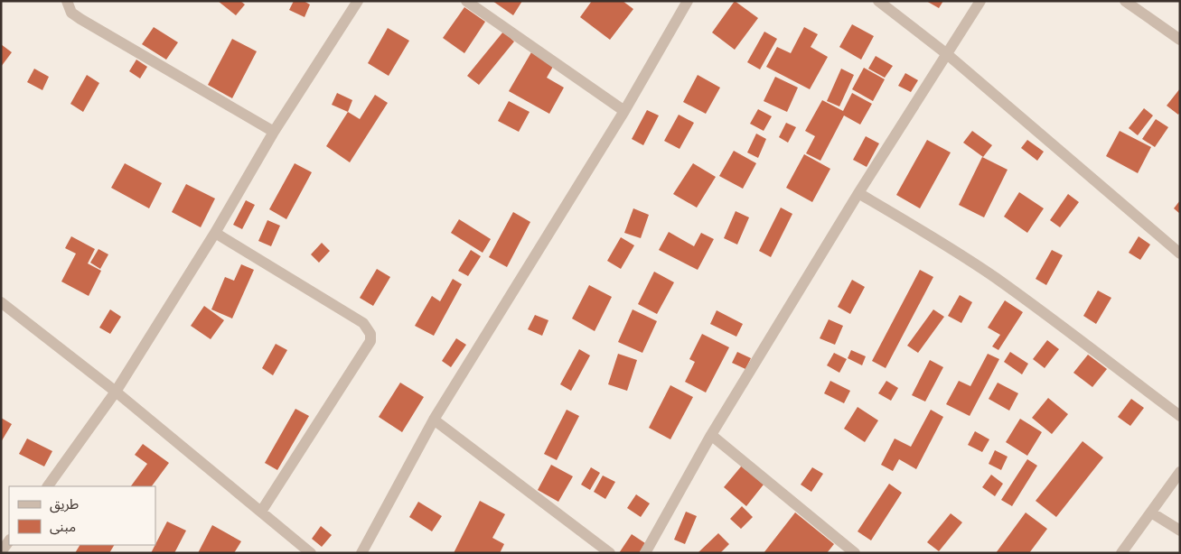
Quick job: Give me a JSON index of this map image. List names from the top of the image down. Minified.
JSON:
{"legend":["طريق","مبنى"]}
